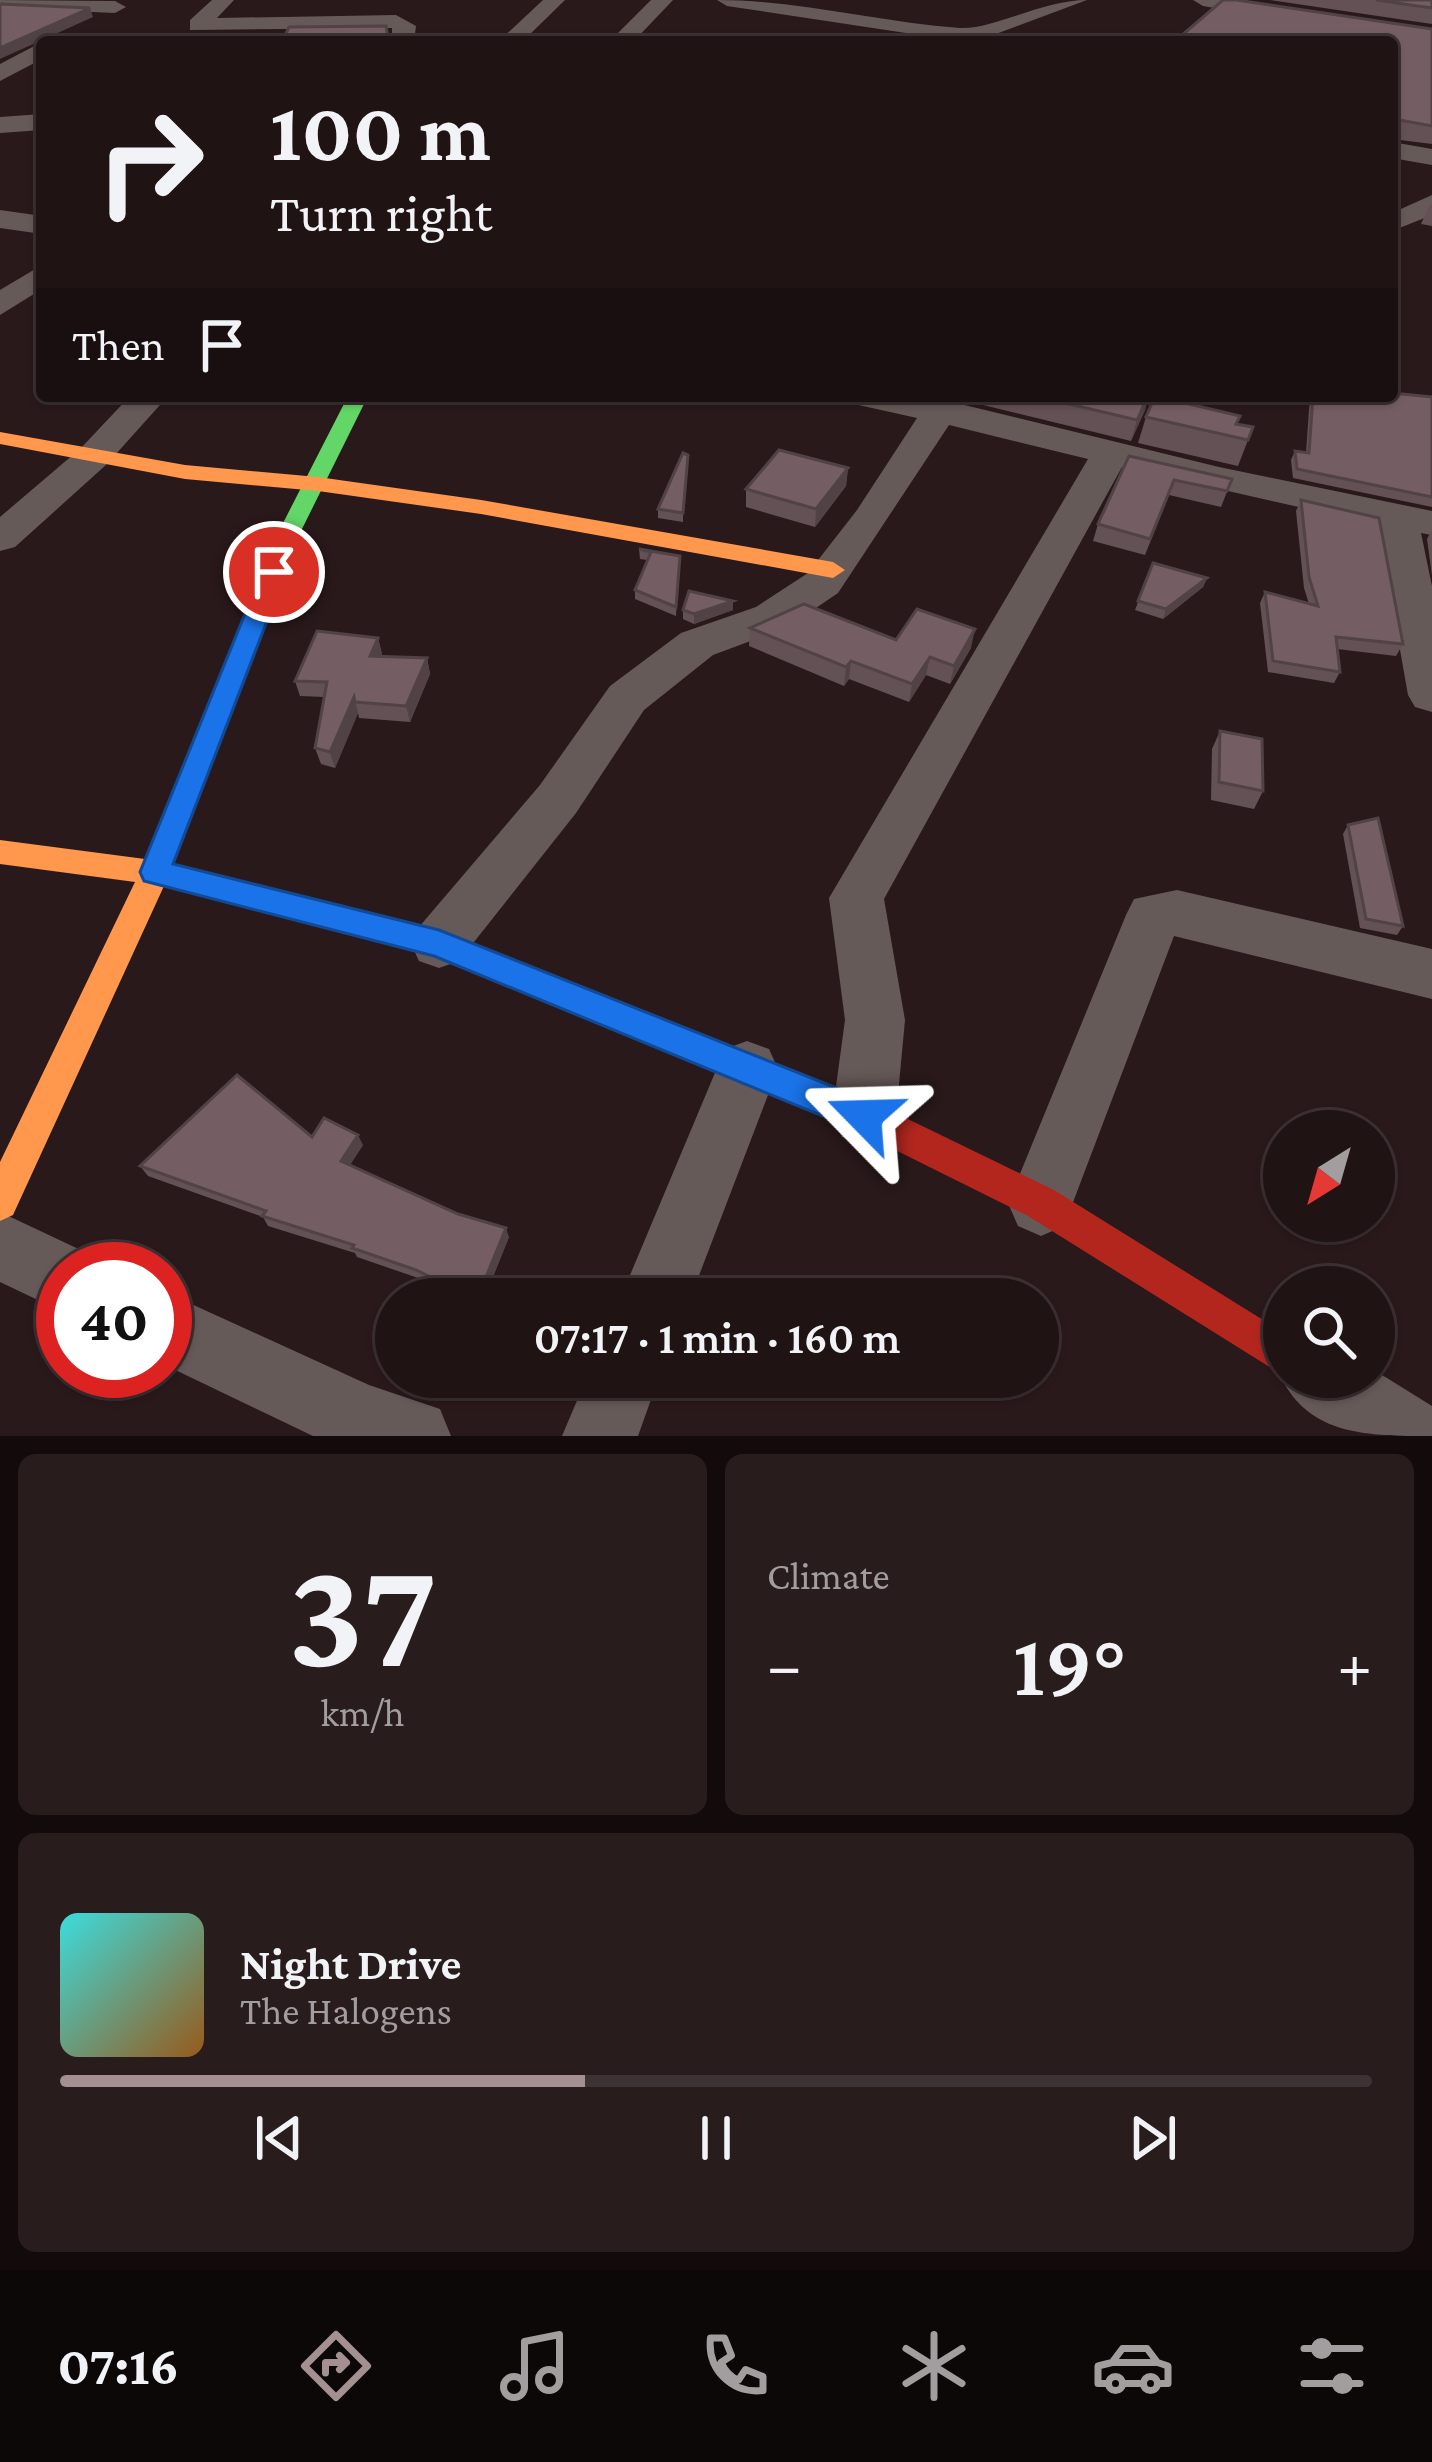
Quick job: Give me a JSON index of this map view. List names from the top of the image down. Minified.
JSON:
{"north":"bottom left","page":{"turn":["100 m","Turn right"],"then":"Then","limit":"40","trip":"07:17 · 1 min · 160 m","tile":[["37","km/h"],"Climate"],"heat":["−","19°","+"],"song":["Night Drive","The Halogens"],"tabs":"07:16"}}
